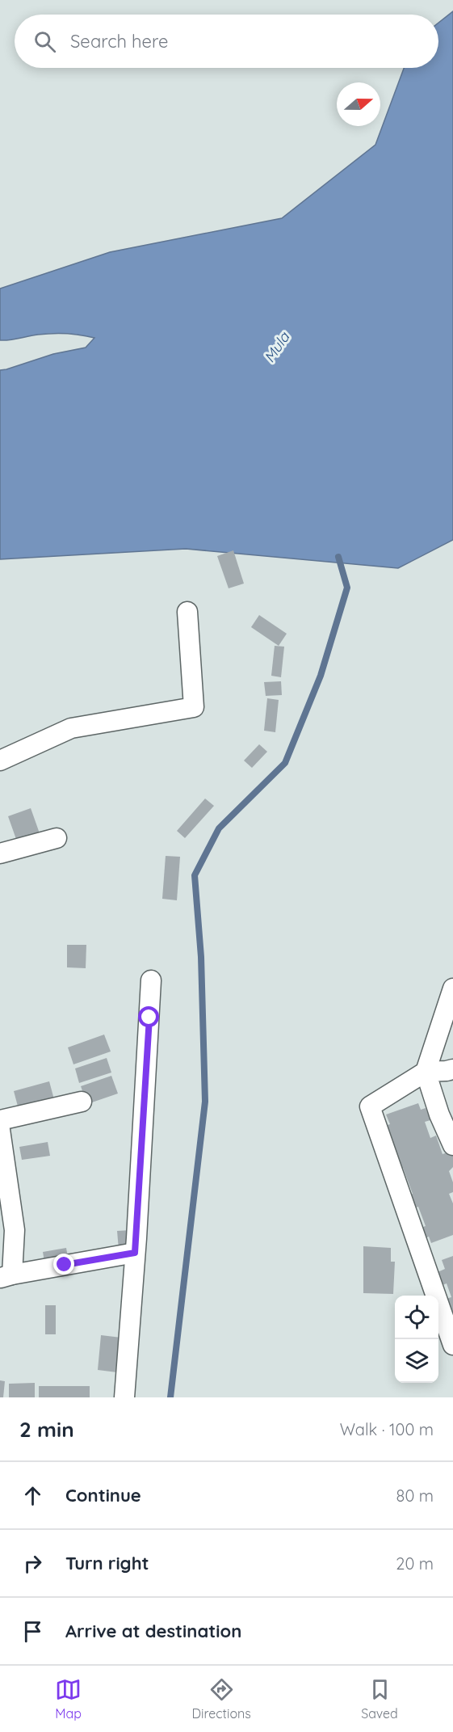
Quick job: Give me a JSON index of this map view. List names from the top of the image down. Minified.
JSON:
{"water":["Mula"],"north":"right","page":{"search":"Search here","heading":["2 min","Walk · 100 m"],"list":[["Continue","80 m"],["Turn right","20 m"],"Arrive at destination"],"nav":["Map","Directions","Saved"]}}
